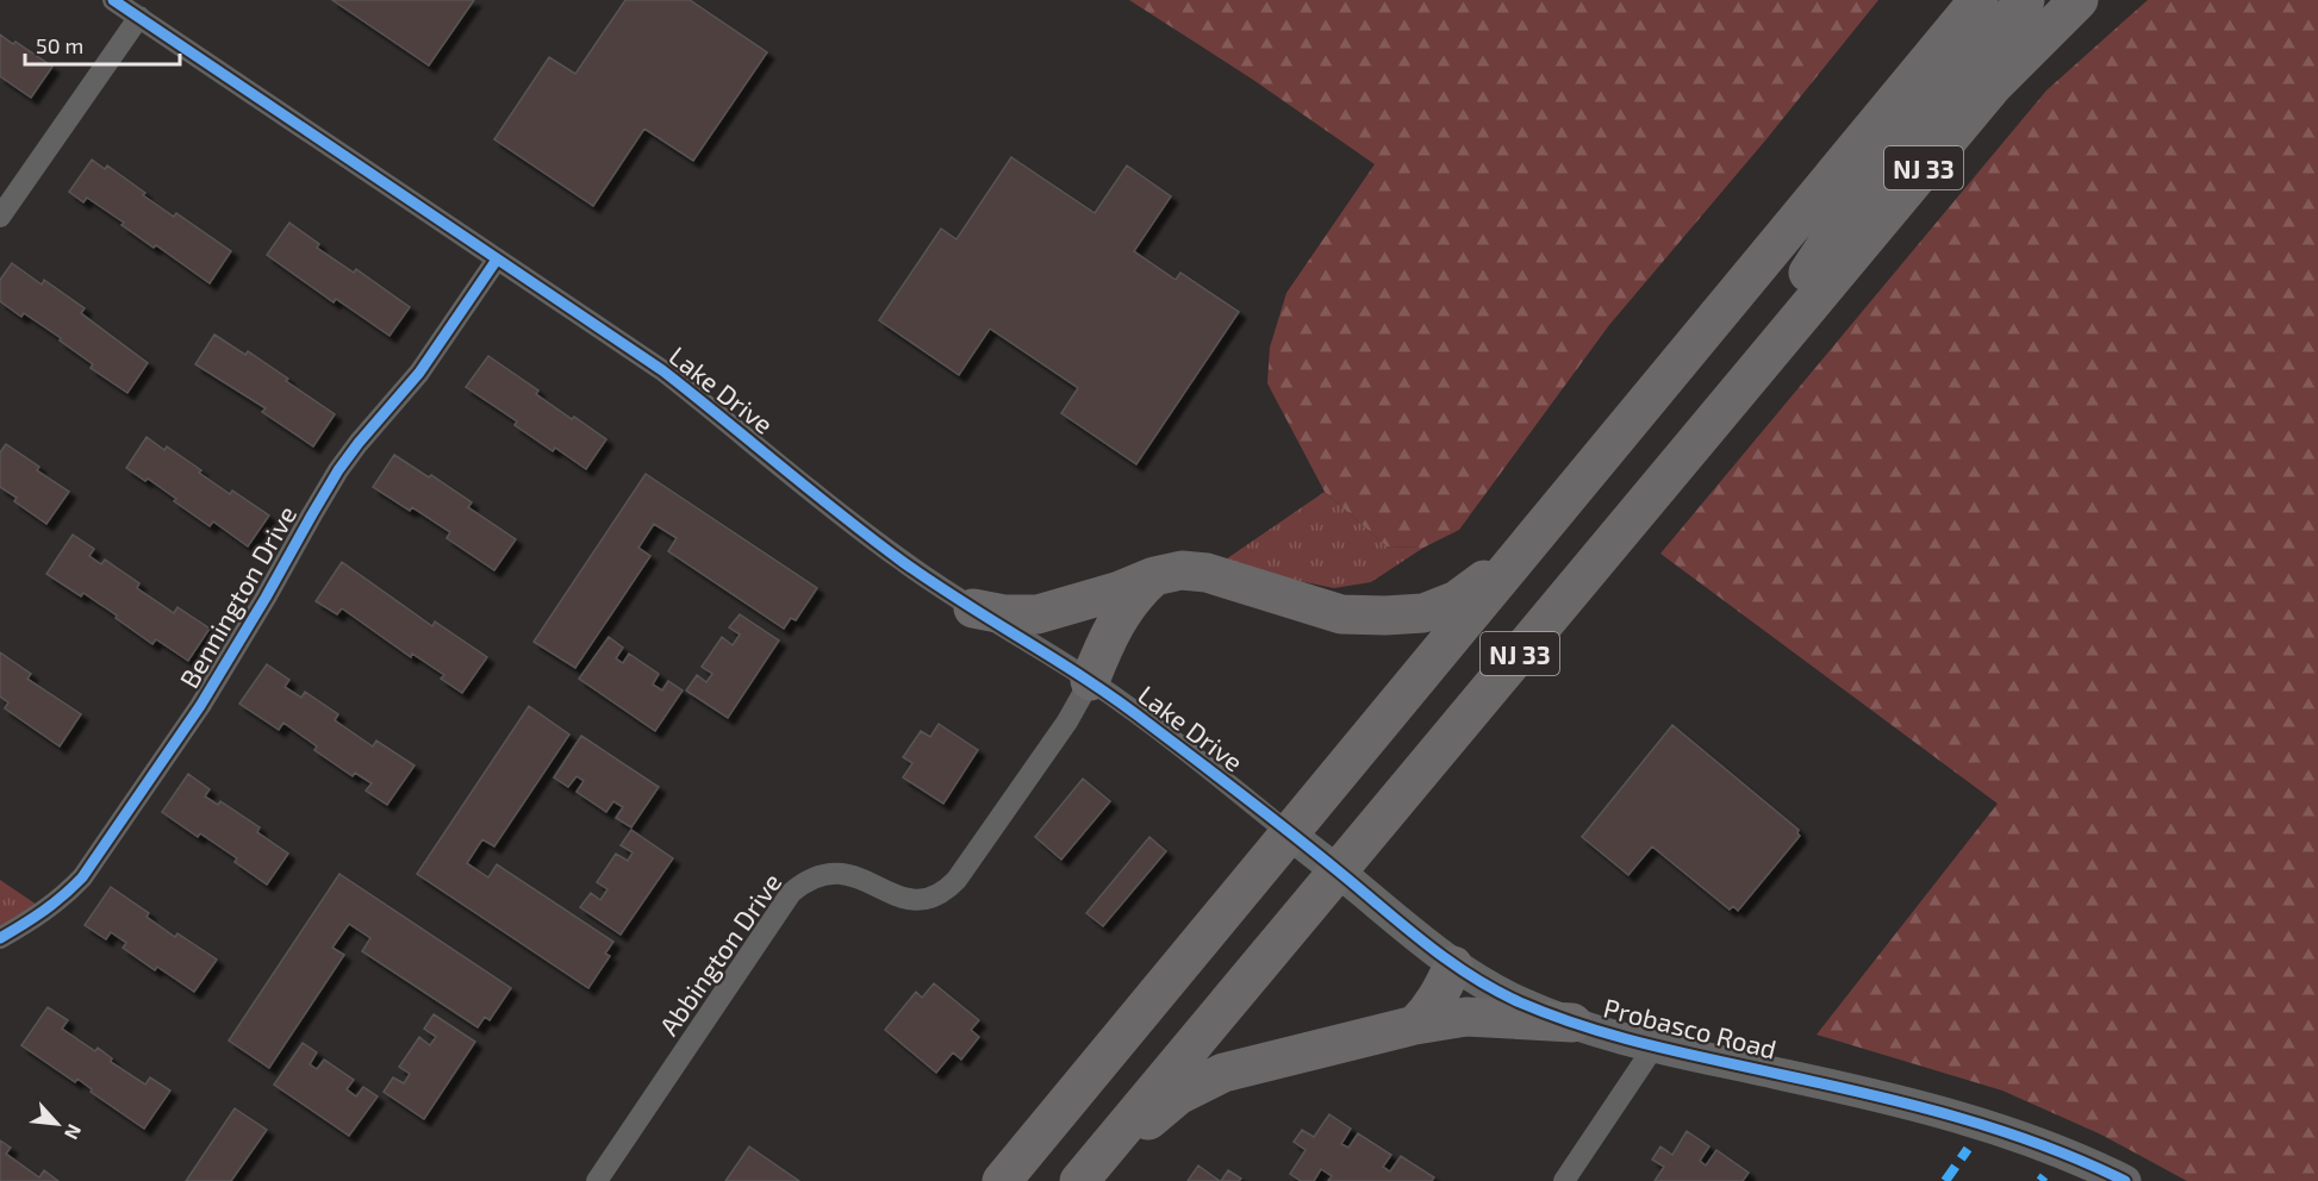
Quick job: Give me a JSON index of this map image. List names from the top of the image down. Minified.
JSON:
{"streets":{"highway":["NJ 33"],"street":["Lake Drive","Bennington Drive","Abbington Drive","Probasco Road"]},"crossings":[["NJ 33","Lake Drive"],["NJ 33","Probasco Road"],["Lake Drive","Bennington Drive"],["Lake Drive","Abbington Drive"],["Lake Drive","Probasco Road"]],"scale_bar":"50 m","north":"bottom right"}
